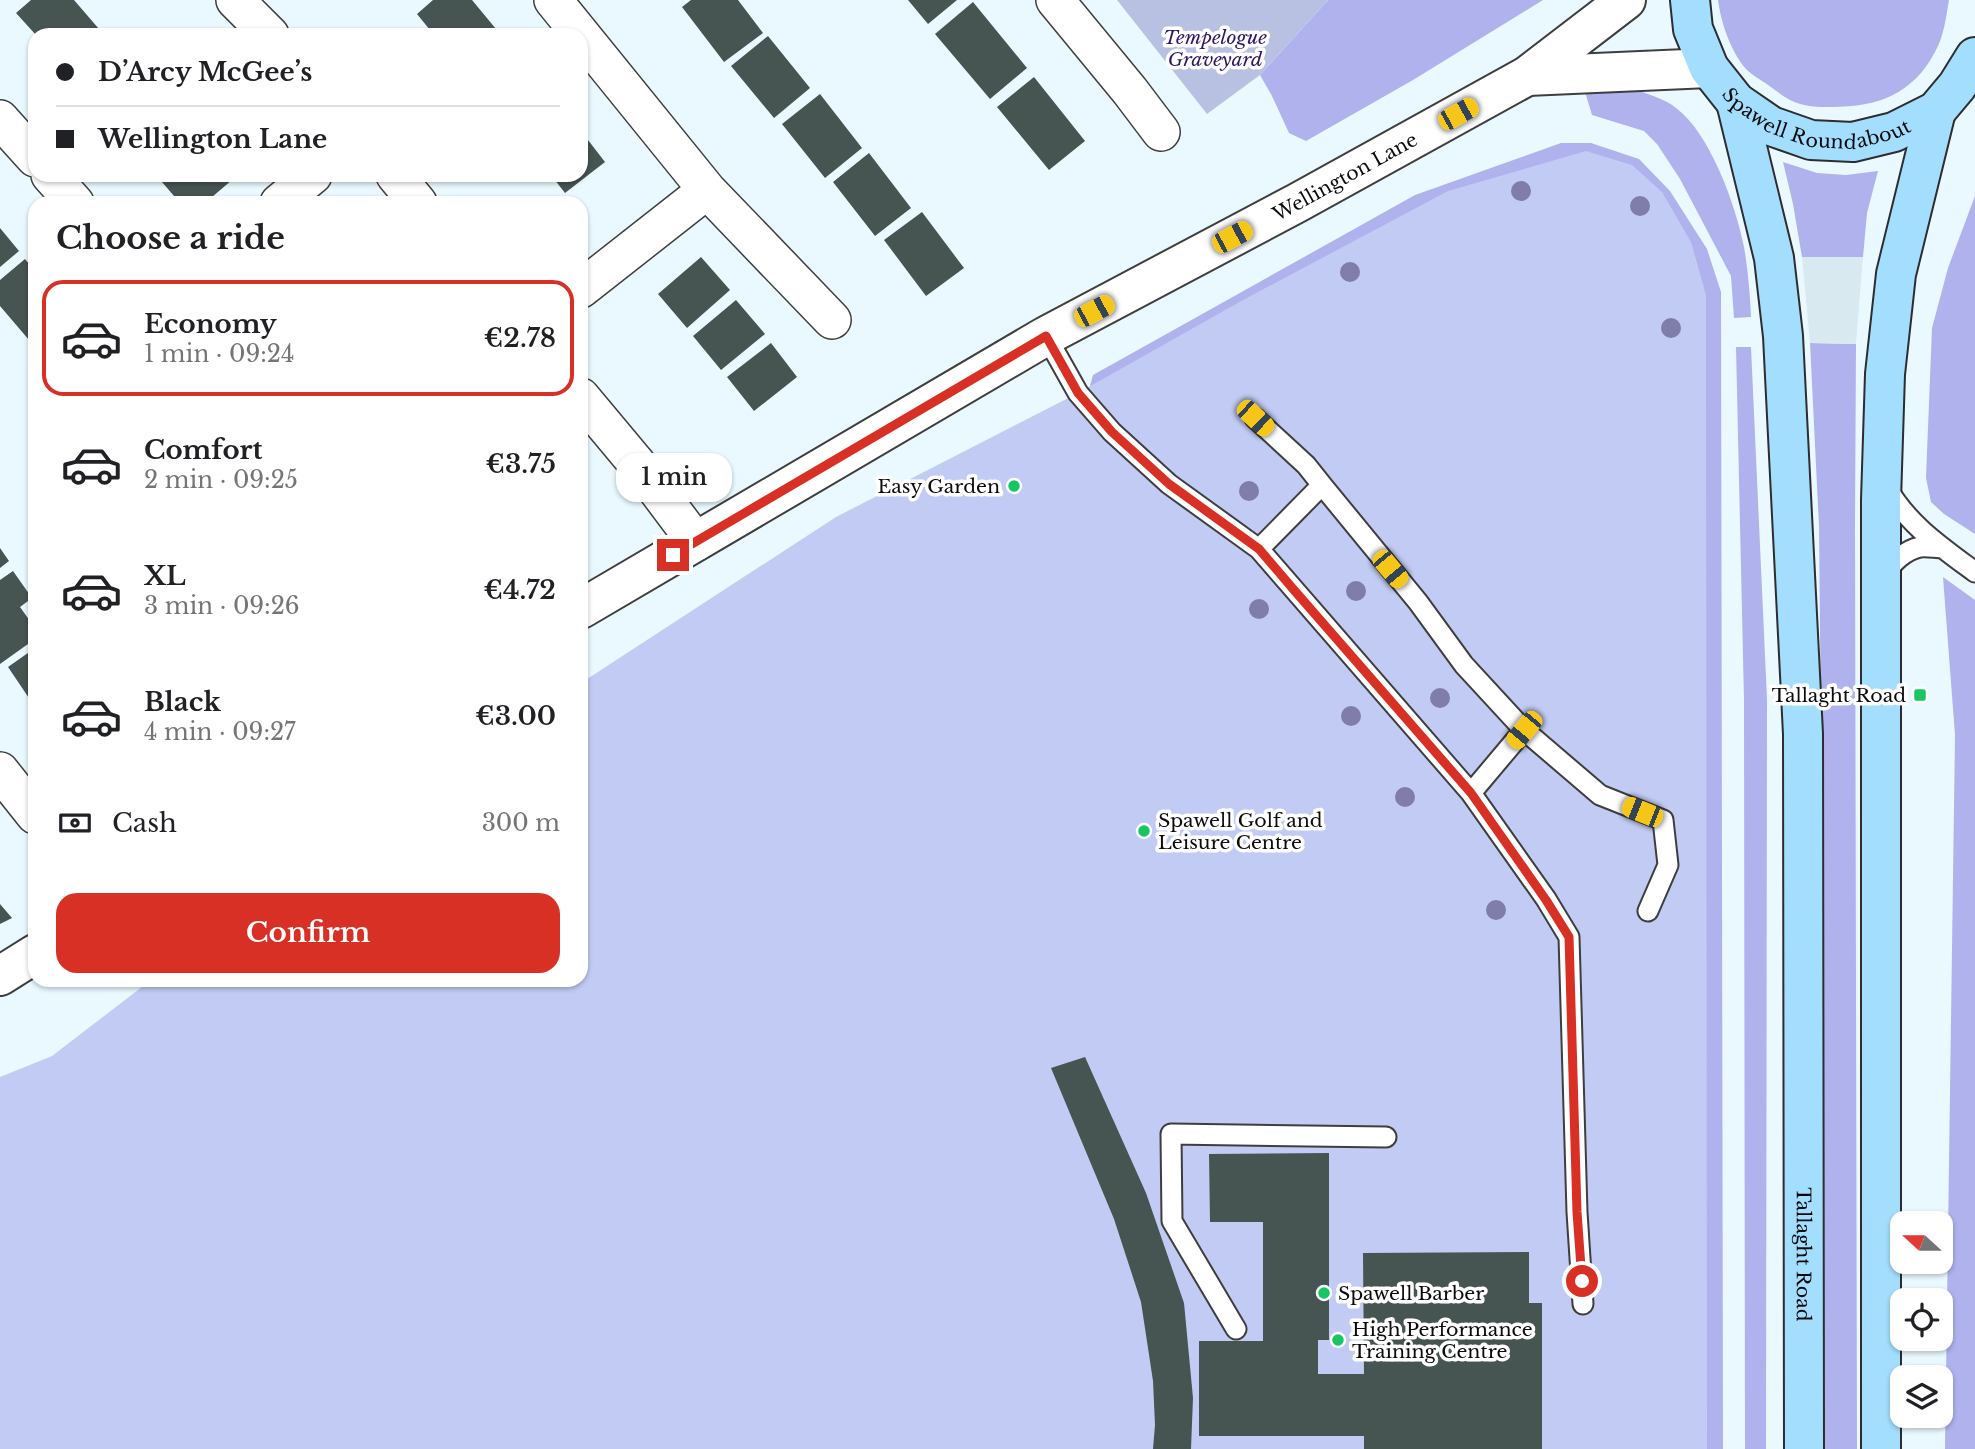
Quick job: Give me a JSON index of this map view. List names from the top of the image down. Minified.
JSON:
{"streets":{"main road":["Spawell Roundabout","Tallaght Road"],"street":["Wellington Lane"]},"crossings":[["Spawell Roundabout","Wellington Lane"],["Spawell Roundabout","Tallaght Road"]],"parks":["Tempelogue Graveyard"],"places":{"other":["Easy Garden","Spawell Golf and Leisure Centre","Spawell Barber","High Performance Training Centre"],"transit":["Tallaght Road"]},"north":"left","page":{"banner":["D’Arcy McGee’s","Wellington Lane"],"heading":"Choose a ride","list":[{"name":"Economy","note":"1 min · 09:24","value":"€2.78"},{"name":"Comfort","note":"2 min · 09:25","value":"€3.75"},{"name":"XL","note":"3 min · 09:26","value":"€4.72"},{"name":"Black","note":"4 min · 09:27","value":"€3.00"}],"bubble":"1 min","pay":["Cash","300 m"],"buttons":"Confirm"}}
